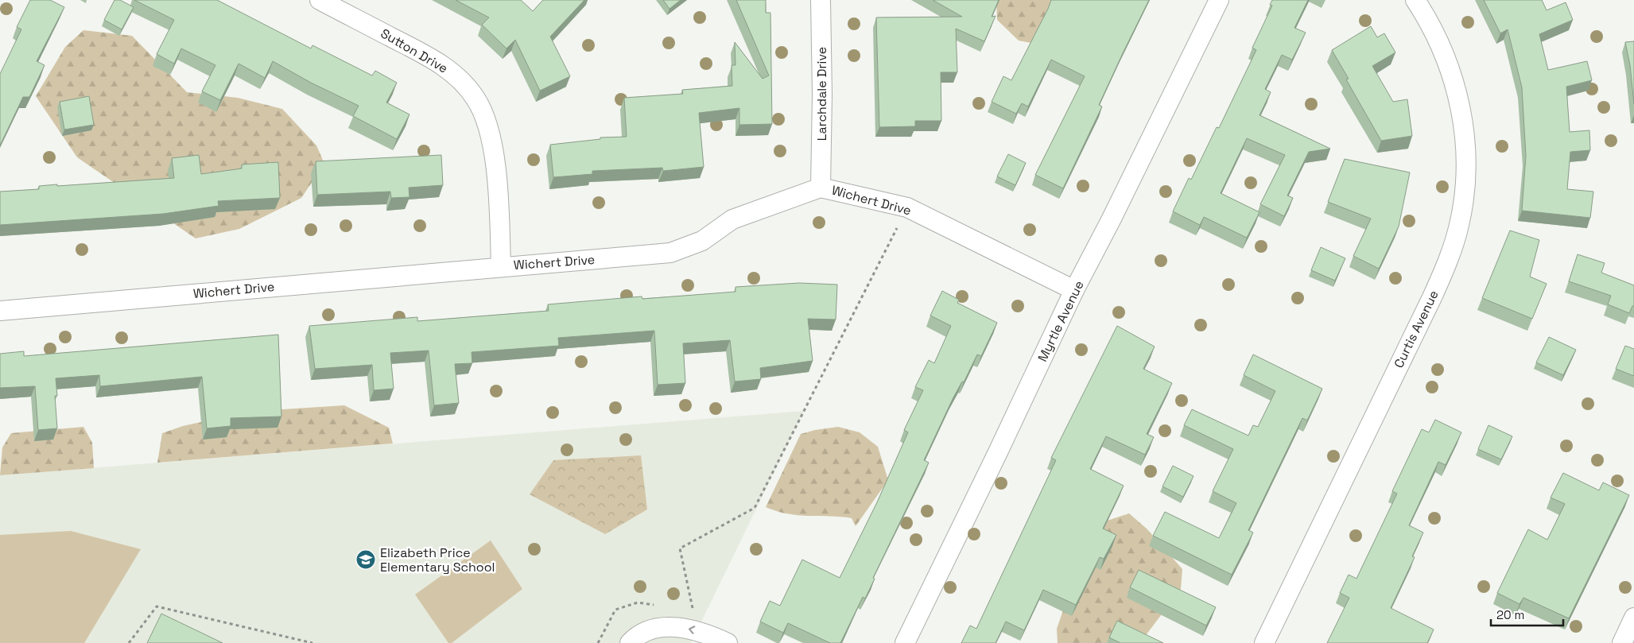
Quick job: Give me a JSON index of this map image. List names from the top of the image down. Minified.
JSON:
{"streets":{"street":["Sutton Drive","Larchdale Drive","Wichert Drive","Myrtle Avenue","Curtis Avenue"]},"crossings":[["Sutton Drive","Wichert Drive"],["Larchdale Drive","Wichert Drive"],["Wichert Drive","Myrtle Avenue"]],"places":{"school or university":["Elizabeth Price Elementary School"]},"scale_bar":"20 m"}
